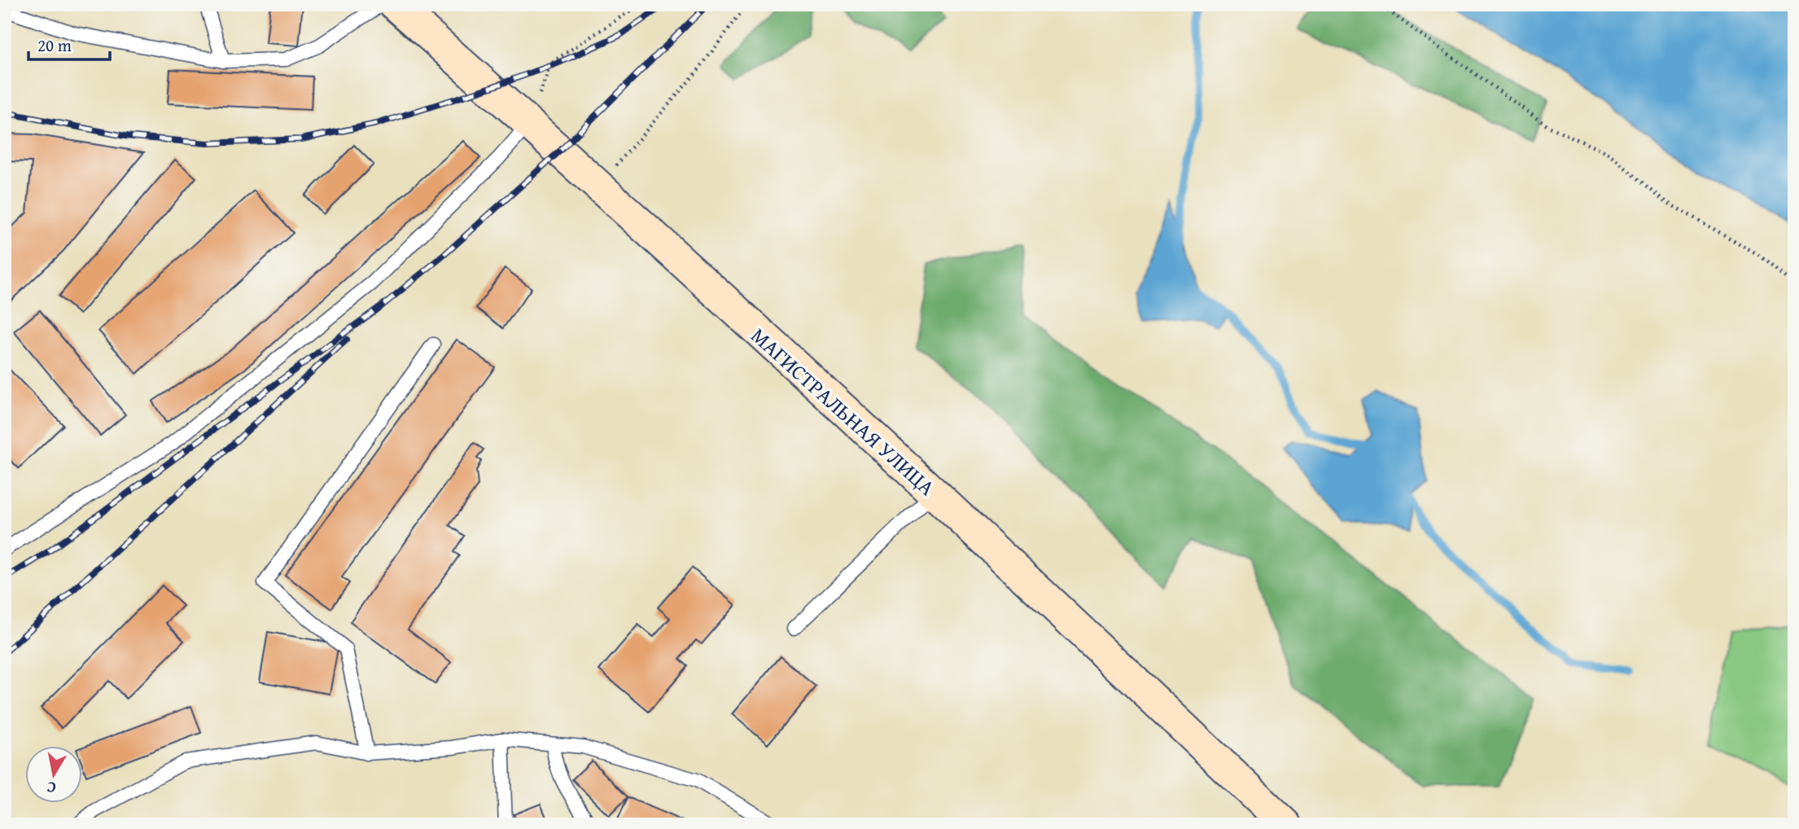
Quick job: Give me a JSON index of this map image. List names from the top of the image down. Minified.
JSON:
{"streets":{"main road":["МАГИСТРАЛЬНАЯ УЛИЦА"]},"scale_bar":"20 m","north":"bottom"}
